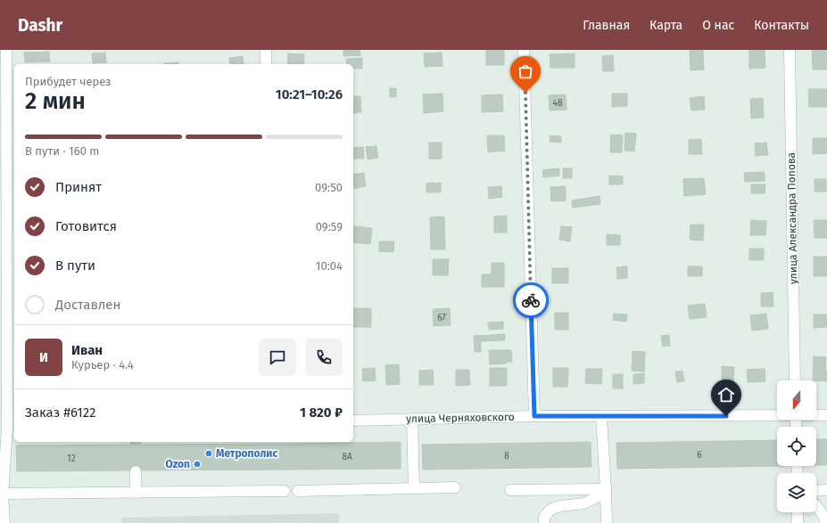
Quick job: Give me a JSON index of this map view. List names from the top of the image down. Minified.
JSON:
{"streets":{"street":["улица Александра Попова","улица Черняховского"]},"places":["Метрополис","Ozon"],"house_numbers":["48","67","6","8","8А","12"],"north":"bottom","page":{"header":"Dashr","nav":["Главная","Карта","О нас","Контакты"],"heading":["2 мин","Прибудет через","10:21–10:26"],"panel":["Иван","Курьер · 4.4","Заказ #6122","1 820 ₽"],"bar":"В пути · 160 m","list":[["Принят","09:50"],["Готовится","09:59"],["В пути","10:04"],"Доставлен"],"round":"И"}}
